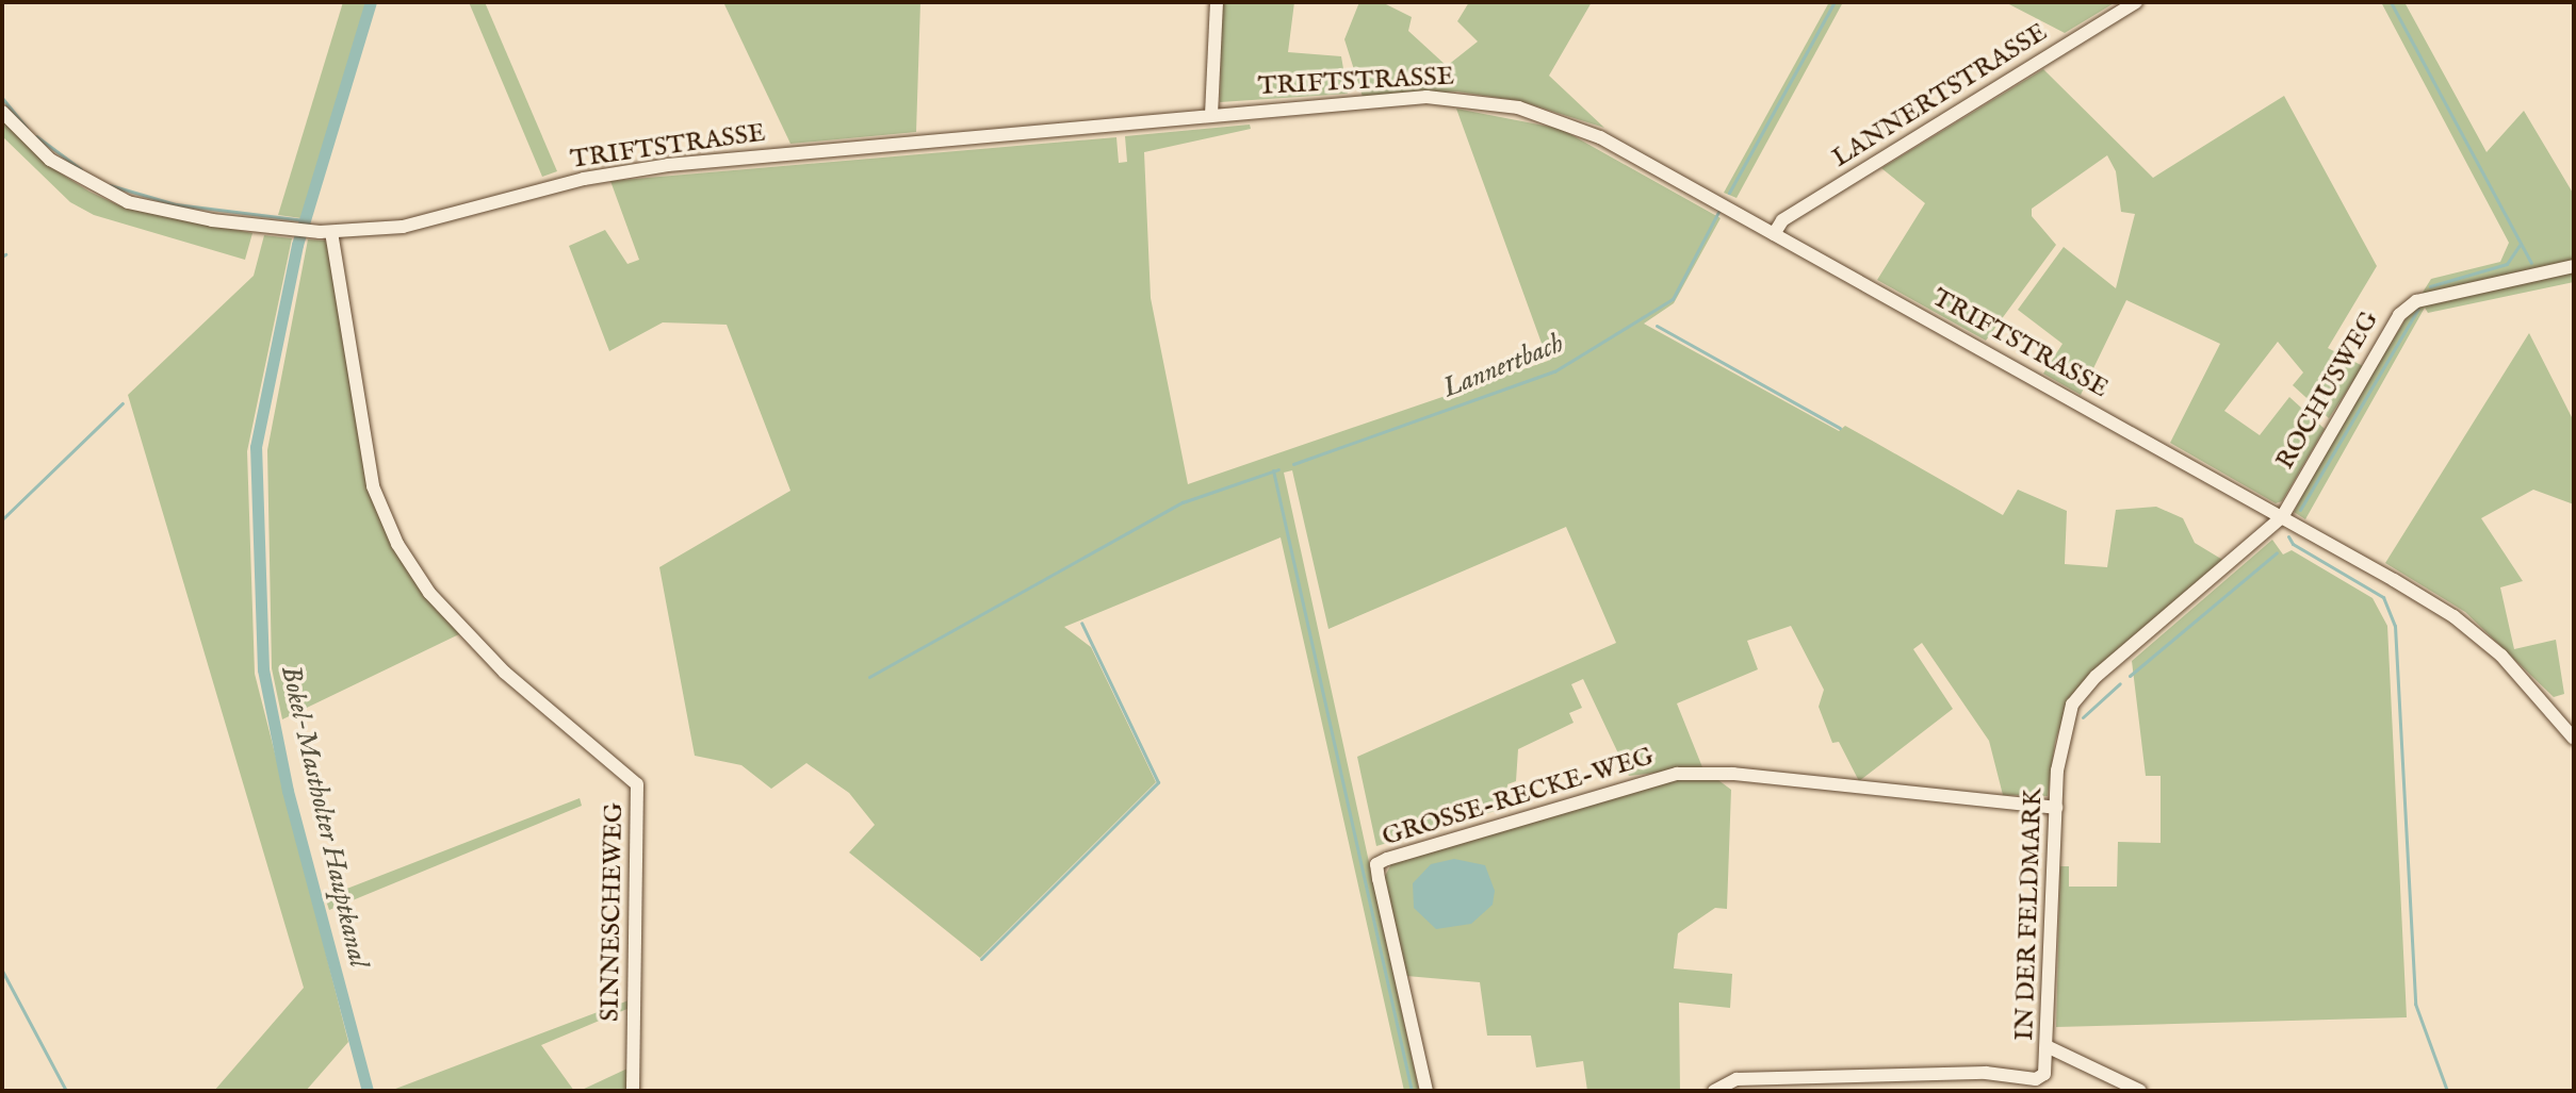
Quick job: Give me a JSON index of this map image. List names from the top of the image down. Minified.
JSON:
{"streets":{"street":["TRIFTSTRASSE","LANNERTSTRASSE","ROCHUSWEG","GROSSE-RECKE-WEG","SINNESCHEWEG","IN DER FELDMARK"]},"crossings":[["TRIFTSTRASSE","LANNERTSTRASSE"],["TRIFTSTRASSE","ROCHUSWEG"],["TRIFTSTRASSE","SINNESCHEWEG"],["TRIFTSTRASSE","IN DER FELDMARK"],["ROCHUSWEG","IN DER FELDMARK"],["GROSSE-RECKE-WEG","IN DER FELDMARK"]],"water":["Lannertbach","Bokel-Mastholter Hauptkanal"]}
